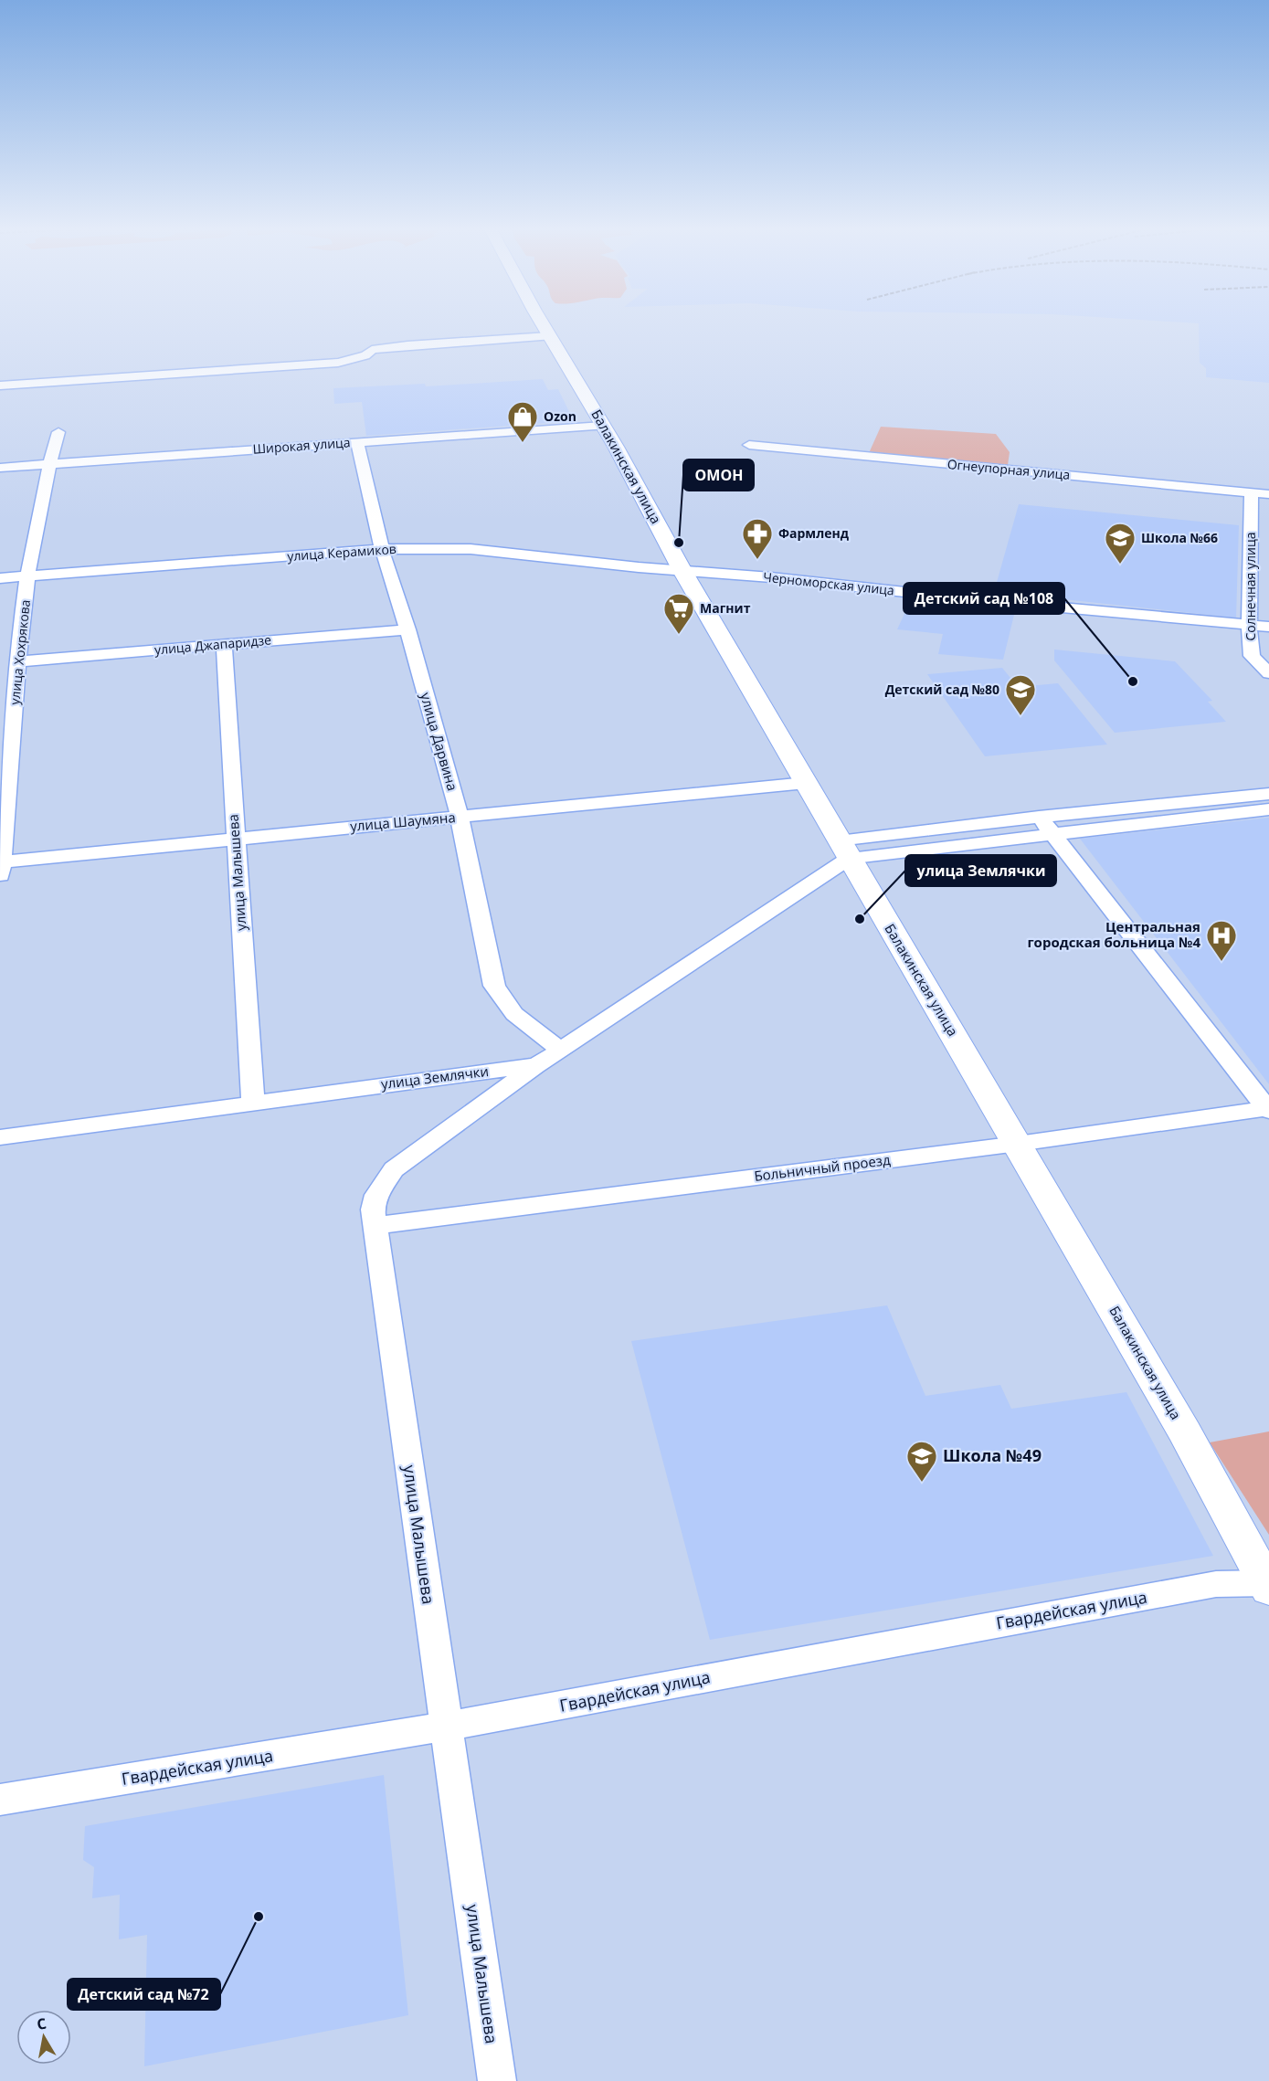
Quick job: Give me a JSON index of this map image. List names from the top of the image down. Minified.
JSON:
{"streets":{"main road":["Балакинская улица"],"street":["Широкая улица","Огнеупорная улица","улица Керамиков","Черноморская улица","Солнечная улица","улица Джапаридзе","улица Хохрякова","улица Дарвина","улица Шаумяна","улица Малышева","улица Землячки","Больничный проезд","Гвардейская улица"]},"crossings":[["Широкая улица","Балакинская улица"],["Широкая улица","улица Хохрякова"],["Широкая улица","улица Дарвина"],["Балакинская улица","улица Керамиков"],["Балакинская улица","Черноморская улица"],["Балакинская улица","улица Шаумяна"],["Балакинская улица","улица Землячки"],["Балакинская улица","Больничный проезд"],["Балакинская улица","Гвардейская улица"],["Огнеупорная улица","Солнечная улица"],["улица Керамиков","Черноморская улица"],["улица Керамиков","улица Хохрякова"],["улица Керамиков","улица Дарвина"],["Черноморская улица","Солнечная улица"],["улица Джапаридзе","улица Хохрякова"],["улица Джапаридзе","улица Дарвина"],["улица Джапаридзе","улица Малышева"],["улица Хохрякова","улица Шаумяна"],["улица Дарвина","улица Шаумяна"],["улица Дарвина","улица Малышева"],["улица Дарвина","улица Землячки"],["улица Шаумяна","улица Малышева"],["улица Малышева","улица Землячки"],["улица Малышева","Больничный проезд"],["улица Малышева","Гвардейская улица"]],"places":{"shop":["Ozon"],"other":["ОМОН","Детский сад №108","улица Землячки","Детский сад №72"],"pharmacy":["Фармленд"],"school or university":["Школа №66","Детский сад №80","Школа №49"],"supermarket":["Магнит"],"hospital":["Центральная городская больница №4"]},"north":"top"}
